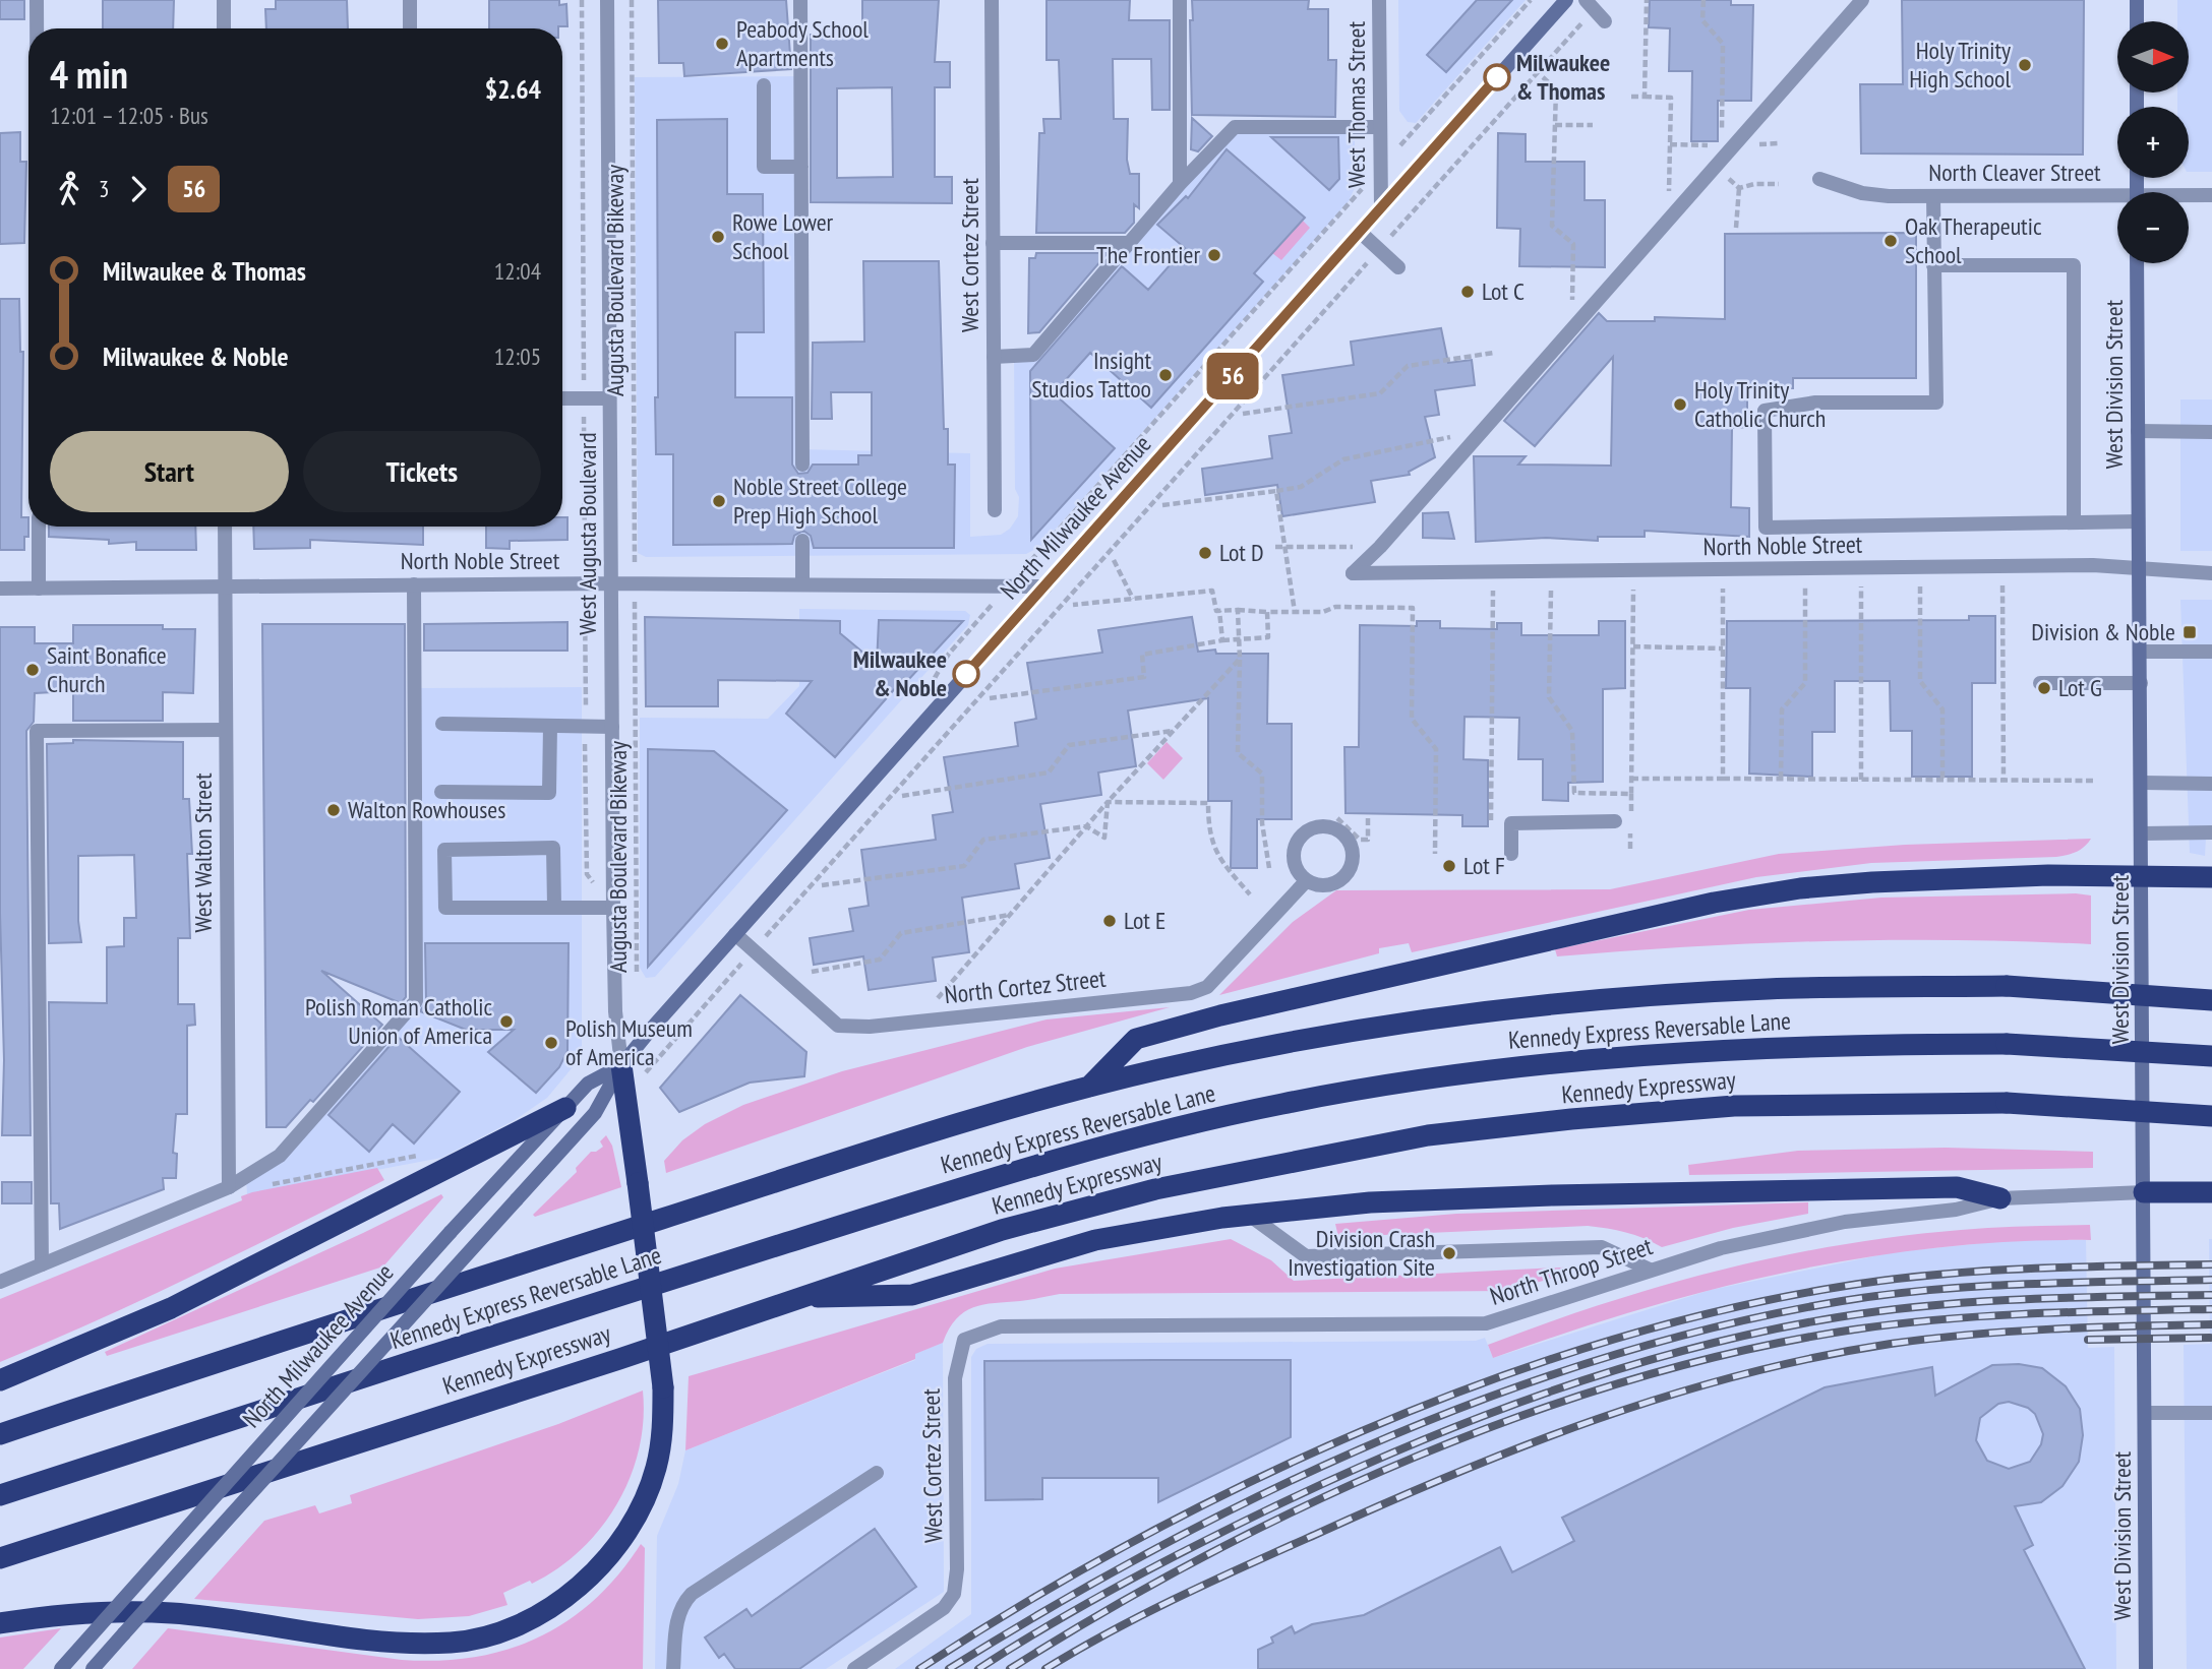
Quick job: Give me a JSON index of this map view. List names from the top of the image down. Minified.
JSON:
{"streets":{"highway":["Kennedy Express Reversable Lane","Kennedy Expressway"],"main road":["West Division Street","North Milwaukee Avenue"],"street":["West Thomas Street","North Cleaver Street","West Cortez Street","West Augusta Boulevard","North Noble Street","West Walton Street","North Cortez Street","North Throop Street"],"path":["Augusta Boulevard Bikeway"]},"crossings":[["West Thomas Street","North Milwaukee Avenue"],["West Cortez Street","North Throop Street"],["Augusta Boulevard Bikeway","North Noble Street"],["West Division Street","North Noble Street"],["West Division Street","North Throop Street"],["North Milwaukee Avenue","West Augusta Boulevard"],["North Milwaukee Avenue","North Noble Street"],["North Milwaukee Avenue","North Cortez Street"],["West Augusta Boulevard","North Noble Street"],["North Noble Street","West Walton Street"]],"places":{"other":["Peabody School Apartments","Holy Trinity High School","Milwaukee & Thomas","Rowe Lower School","Oak Therapeutic School","The Frontier","Lot C","Insight Studios Tattoo","Holy Trinity Catholic Church","Noble Street College Prep High School","Lot D","Saint Bonafice Church","Milwaukee & Noble","Lot G","Walton Rowhouses","Lot F","Lot E","Polish Roman Catholic Union of America","Polish Museum of America","Division Crash Investigation Site"],"transit":["Division & Noble"]},"lines":["bus line 56"],"north":"right","page":{"on_map":"56","map_buttons":["+","−"],"heading":["4 min","12:01 – 12:05 · Bus","$2.64"],"legs":["3","56"],"list":[{"name":"Milwaukee & Thomas","value":"12:04"},{"name":"Milwaukee & Noble","value":"12:05"}],"buttons":["Start","Tickets"]}}
